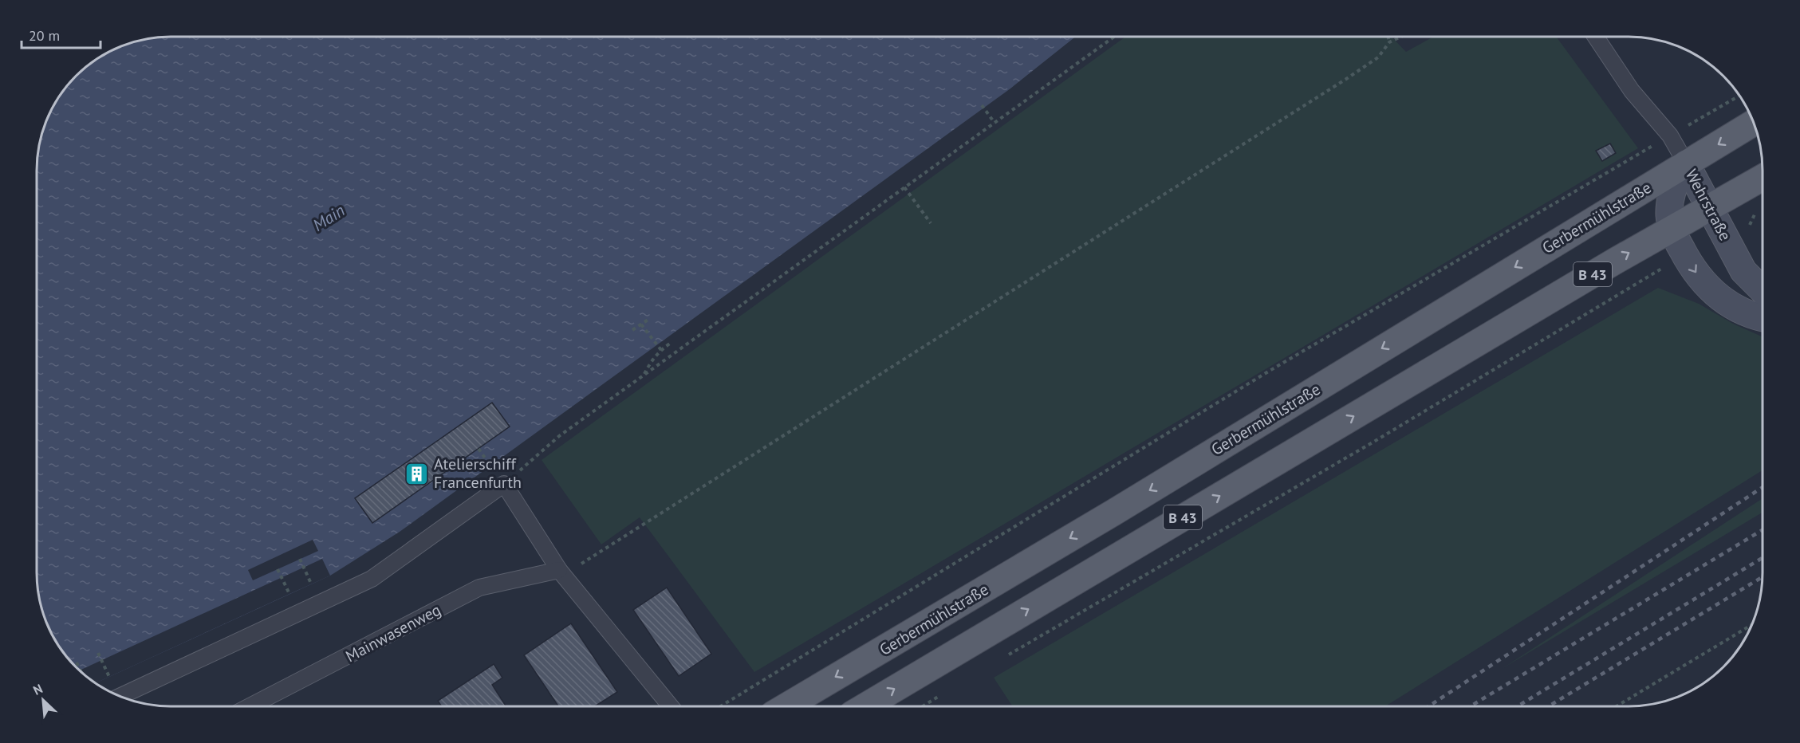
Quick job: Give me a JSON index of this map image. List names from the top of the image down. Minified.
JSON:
{"streets":{"main road":["Gerbermühlstraße","B 43"],"street":["Wehrstraße"],"lane":["Mainwasenweg"]},"crossings":[["Wehrstraße","Gerbermühlstraße"],["Wehrstraße","B 43"]],"water":["Main"],"places":{"building":["Atelierschiff Francenfurth"]},"scale_bar":"20 m","north":"top left"}
